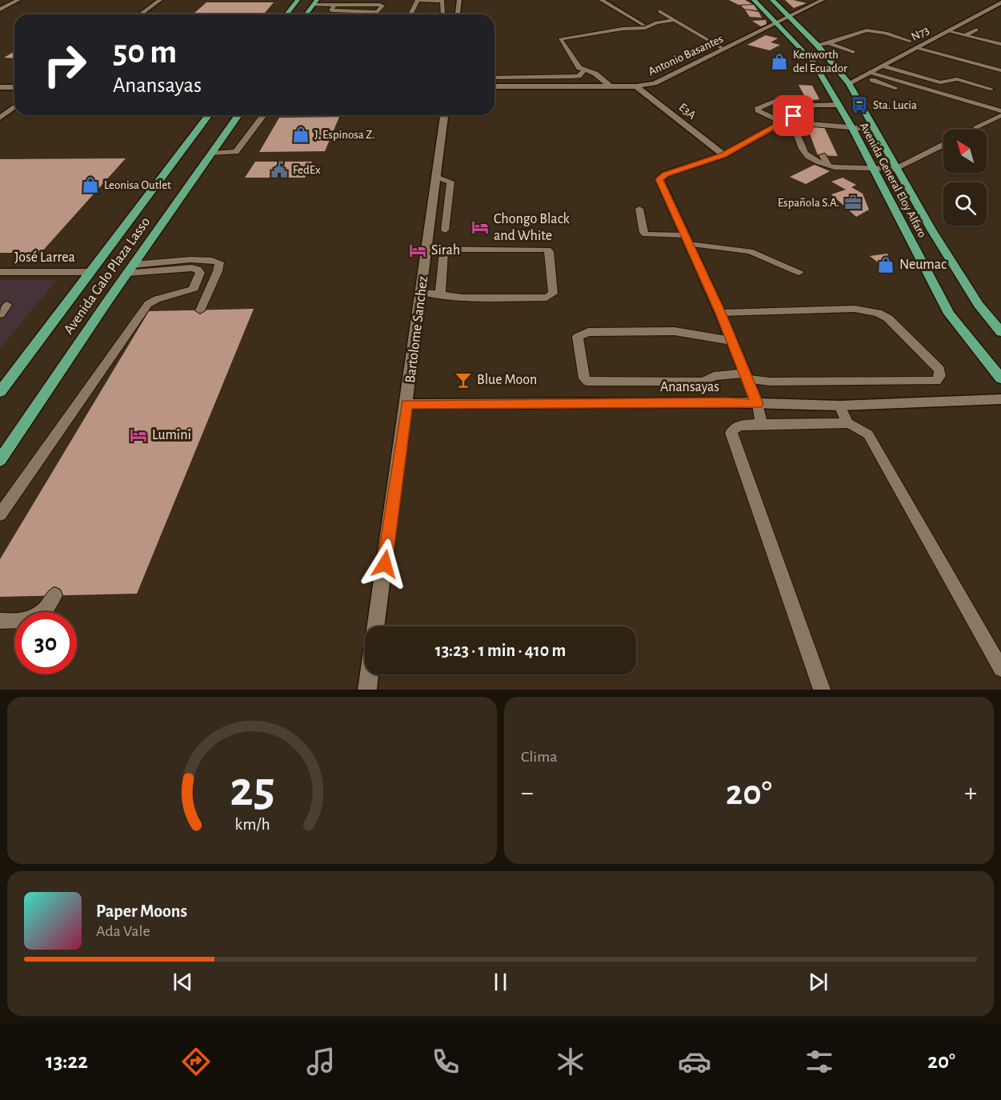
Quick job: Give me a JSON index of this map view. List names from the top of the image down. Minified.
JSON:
{"streets":{"main road":["Avenida General Eloy Alfaro","Avenida Galo Plaza Lasso"],"street":["N73","Antonio Basantes","E3A","José Larrea","Bartolome Sanchez","Anansayas"]},"crossings":[["N73","Avenida General Eloy Alfaro"],["Antonio Basantes","E3A"],["Antonio Basantes","Avenida General Eloy Alfaro"],["José Larrea","Avenida Galo Plaza Lasso"],["Bartolome Sanchez","Anansayas"]],"places":{"shop":["Kenworth del Ecuador","J. Espinosa Z.","Leonisa Outlet","Neumac"],"bus stop":["Sta. Lucia"],"public building":["FedEx"],"office":["Española S.A."],"hotel":["Chongo Black and White","Sirah","Lumini"],"bar":["Blue Moon"]},"north":"top left","page":{"turn":["50 m","Anansayas"],"limit":"30","trip":"13:23 · 1 min · 410 m","tile":"Clima","heat":["−","20°","+"],"song":["Paper Moons","Ada Vale"],"tabs":["13:22","20°"],"gauge":["25","km/h"]}}
